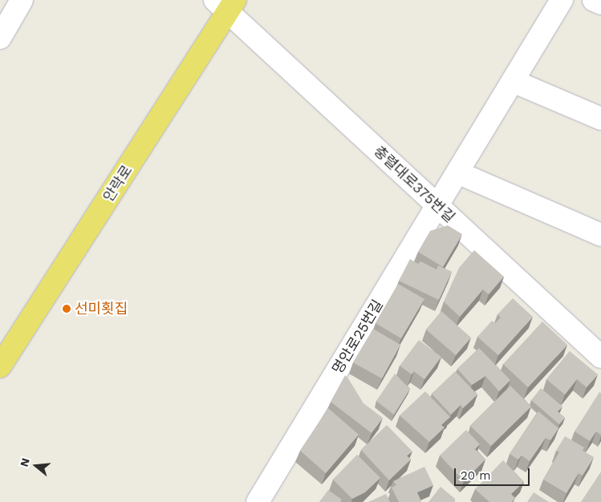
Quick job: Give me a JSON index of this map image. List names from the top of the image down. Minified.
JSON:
{"streets":{"main road":["안락로"],"street":["충렬대로375번길","명안로25번길"]},"crossings":[["안락로","충렬대로375번길"],["충렬대로375번길","명안로25번길"]],"places":["선미횟집"],"scale_bar":"20 m","north":"left"}
